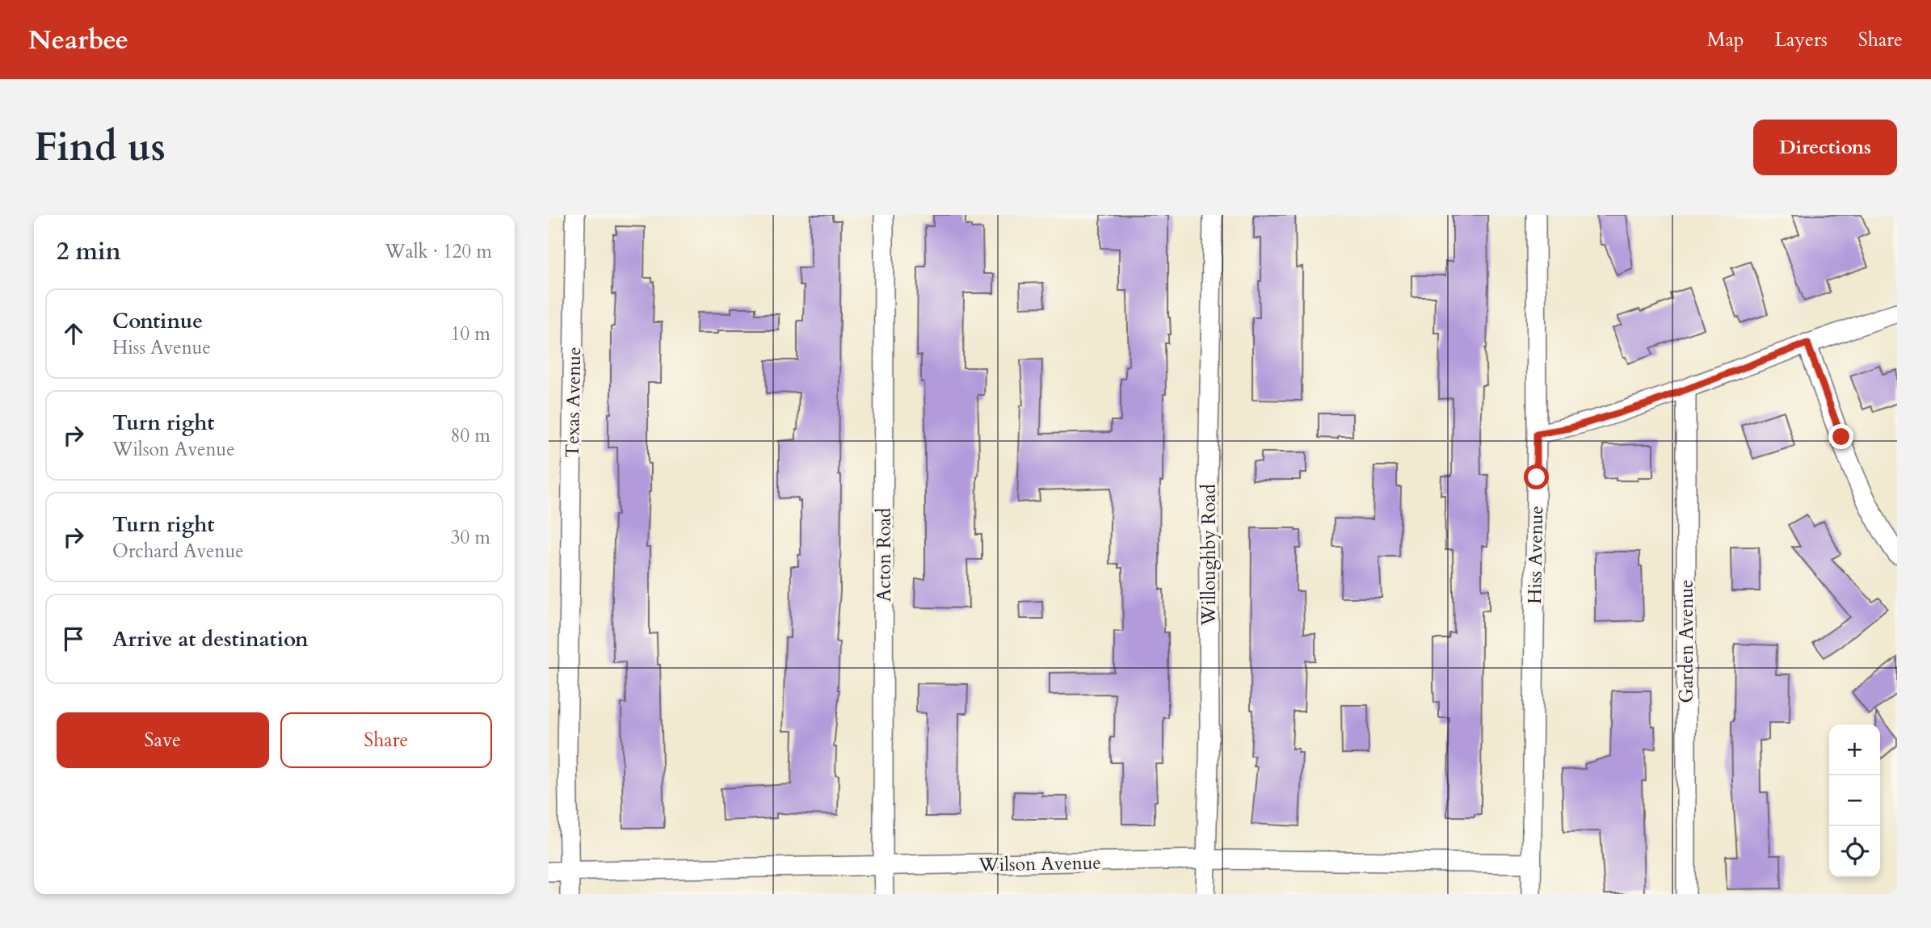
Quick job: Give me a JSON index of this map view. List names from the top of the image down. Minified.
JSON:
{"streets":{"street":["Texas Avenue","Acton Road","Willoughby Road","Hiss Avenue","Garden Avenue","Wilson Avenue"]},"crossings":[["Texas Avenue","Wilson Avenue"],["Acton Road","Wilson Avenue"],["Willoughby Road","Wilson Avenue"],["Hiss Avenue","Wilson Avenue"]],"page":{"header":"Nearbee","nav":["Map","Layers","Share"],"buttons":["Directions",["Save","Share"]],"title":"Find us","heading":["2 min","Walk · 120 m"],"list":[["Continue","Hiss Avenue","10 m"],["Turn right","Wilson Avenue","80 m"],["Turn right","Orchard Avenue","30 m"],"Arrive at destination"],"map_buttons":["+","−"]}}
